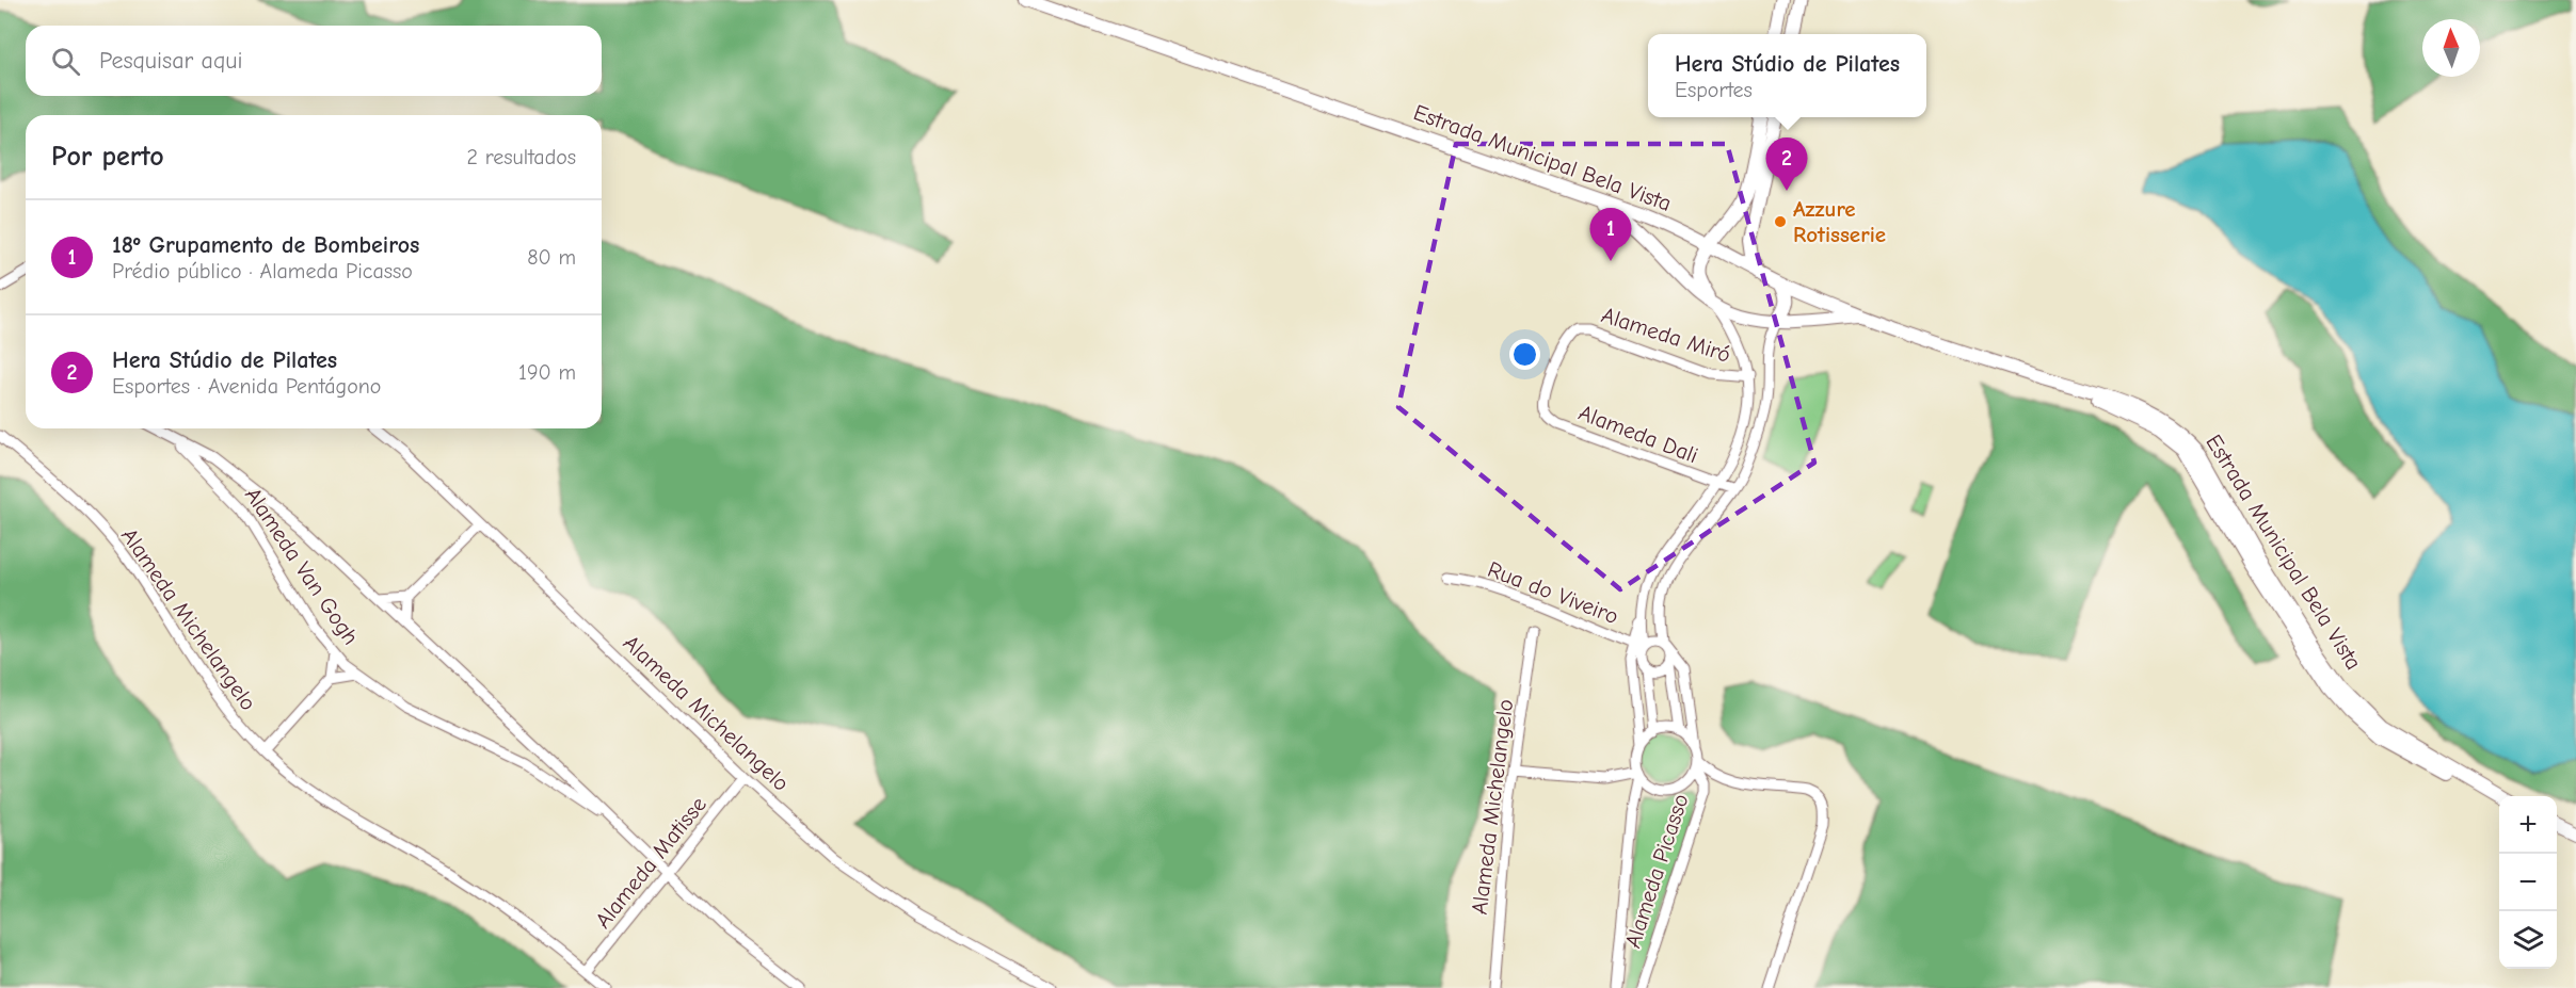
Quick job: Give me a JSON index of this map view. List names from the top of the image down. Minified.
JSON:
{"streets":{"main road":["Estrada Municipal Bela Vista","Alameda Picasso"],"street":["Alameda Miró","Alameda Dali","Alameda Van Gogh","Rua do Viveiro","Alameda Michelangelo","Alameda Matisse"]},"crossings":[["Estrada Municipal Bela Vista","Alameda Picasso"],["Alameda Miró","Alameda Dali"],["Alameda Miró","Alameda Picasso"],["Alameda Dali","Alameda Picasso"],["Alameda Van Gogh","Alameda Matisse"],["Rua do Viveiro","Alameda Picasso"],["Alameda Michelangelo","Alameda Matisse"]],"places":["Azzure Rotisserie"],"north":"top","page":{"search":"Pesquisar aqui","popup":["Hera Stúdio de Pilates","Esportes"],"heading":["Por perto","2 resultados"],"pins":["2","1"],"list":[{"mark":"1","name":"18º Grupamento de Bombeiros","note":"Prédio público · Alameda Picasso","value":"80 m"},{"mark":"2","name":"Hera Stúdio de Pilates","note":"Esportes · Avenida Pentágono","value":"190 m"}],"map_buttons":["+","−"]}}
